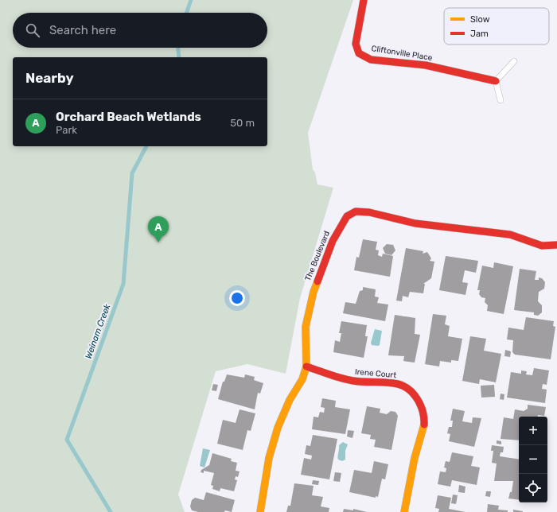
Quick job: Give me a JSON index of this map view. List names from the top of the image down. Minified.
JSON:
{"streets":{"street":["Cliftonville Place","The Boulevard","Irene Court"]},"crossings":[["The Boulevard","Irene Court"]],"water":["Weinam Creek"],"legend":["Slow","Jam"],"page":{"search":"Search here","heading":"Nearby","list":[{"mark":"A","name":"Orchard Beach Wetlands","note":"Park","value":"50 m"}],"pins":"A","map_buttons":["+","−"]}}
